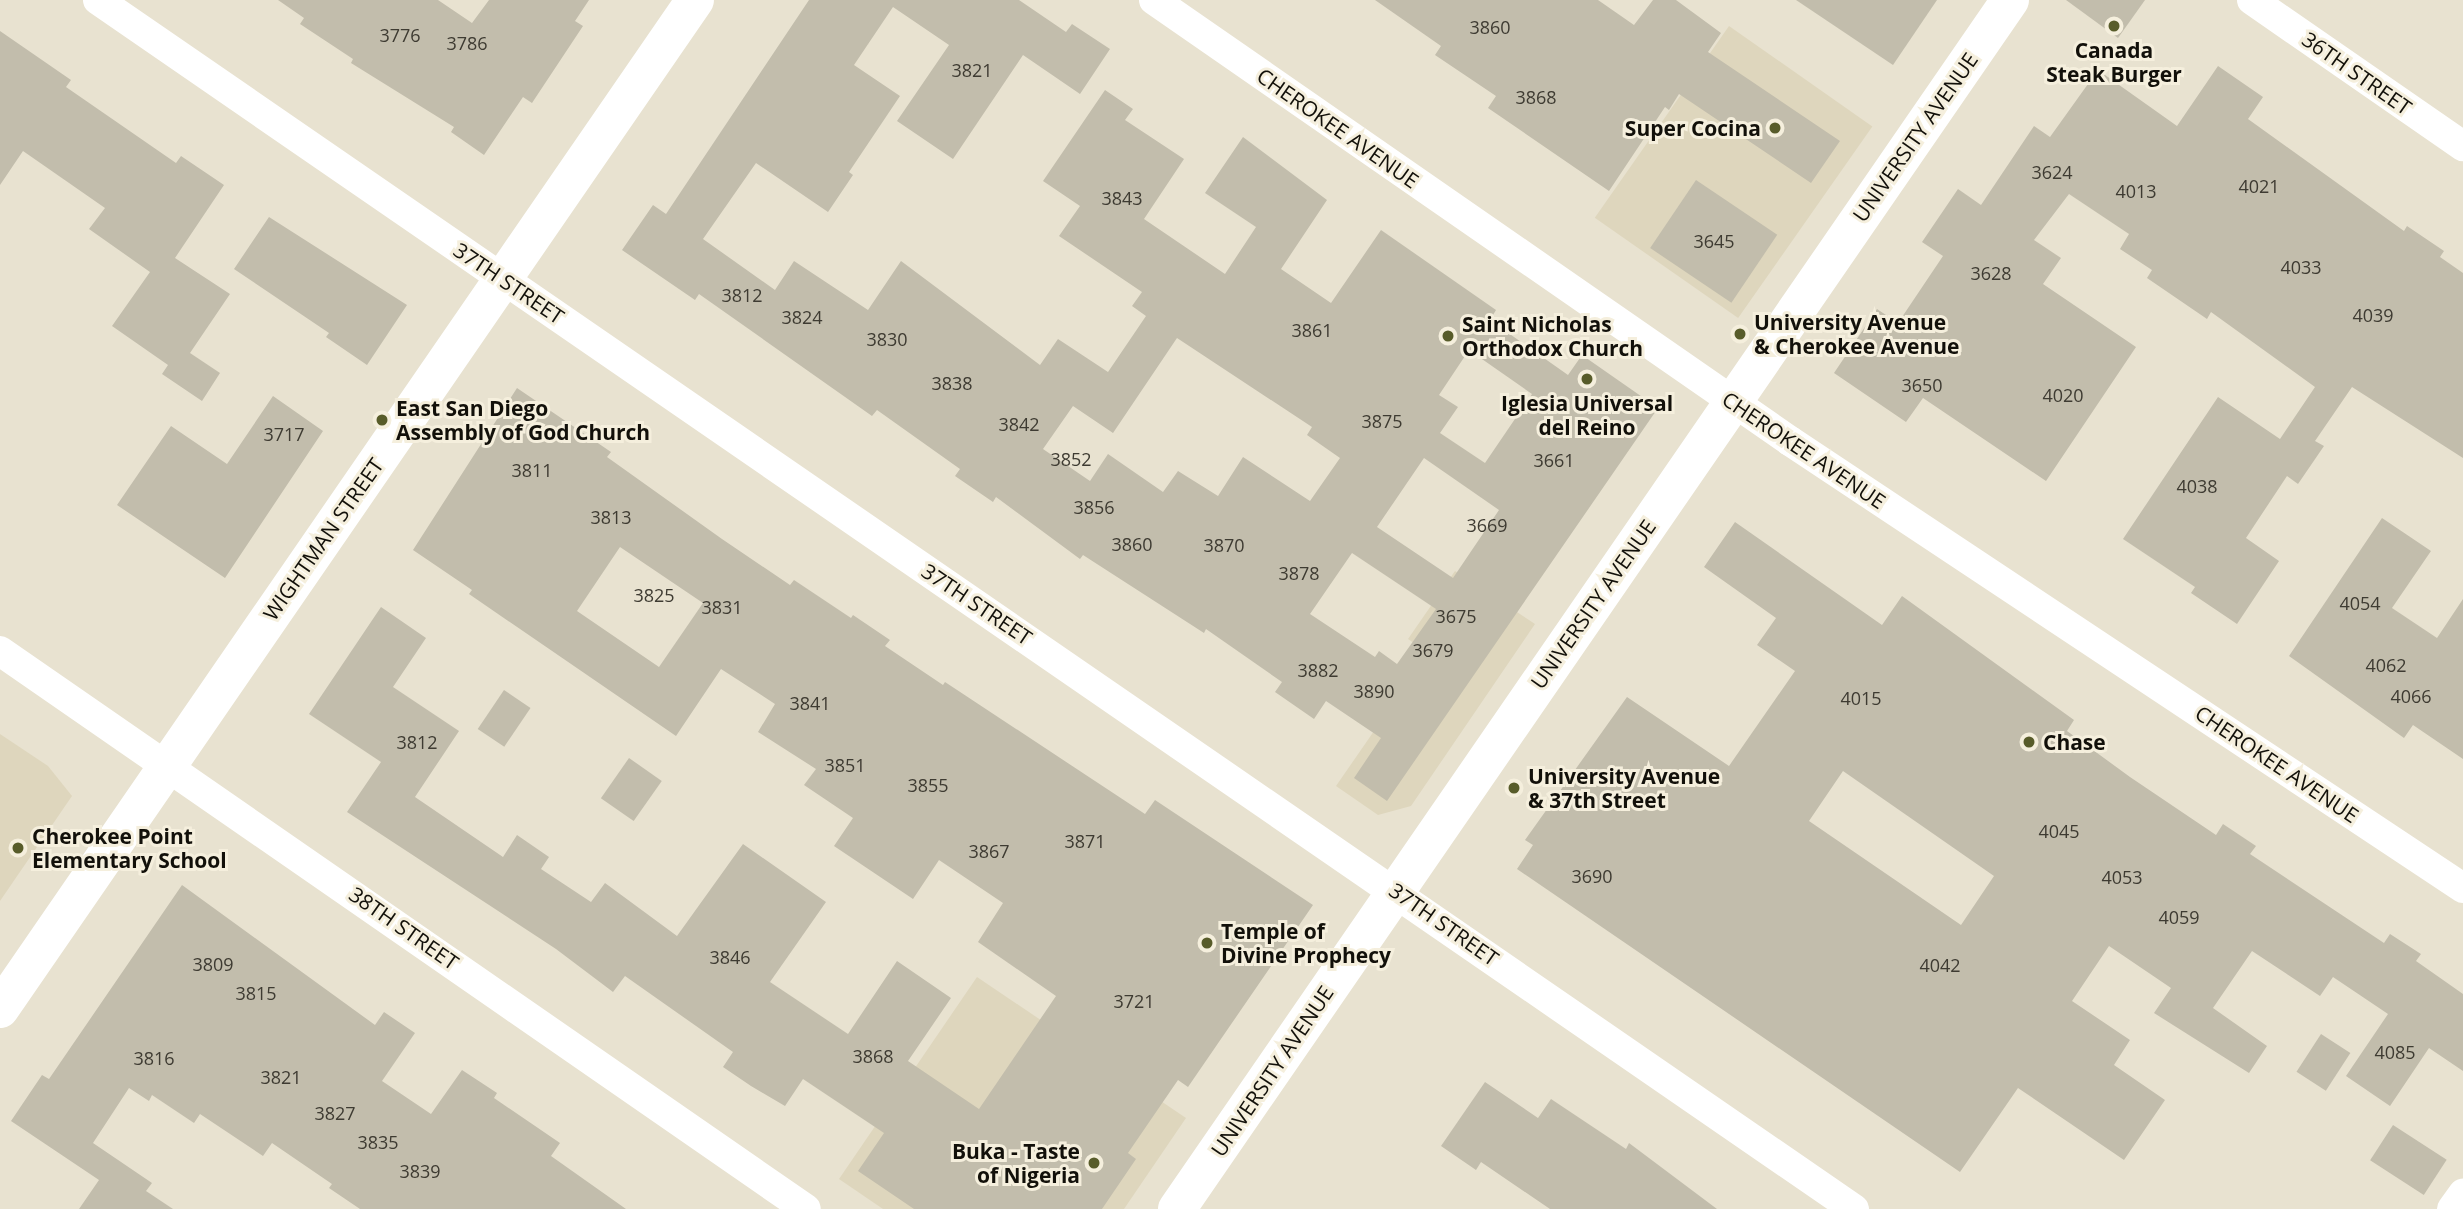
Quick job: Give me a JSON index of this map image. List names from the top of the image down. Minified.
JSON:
{"streets":{"main road":["UNIVERSITY AVENUE","WIGHTMAN STREET"],"street":["36TH STREET","CHEROKEE AVENUE","37TH STREET","38TH STREET"]},"crossings":[["CHEROKEE AVENUE","UNIVERSITY AVENUE"],["UNIVERSITY AVENUE","37TH STREET"],["37TH STREET","WIGHTMAN STREET"],["WIGHTMAN STREET","38TH STREET"]],"places":["Canada Steak Burger","Super Cocina","University Avenue & Cherokee Avenue","Saint Nicholas Orthodox Church","Iglesia Universal del Reino","East San Diego Assembly of God Church","Chase","University Avenue & 37th Street","Cherokee Point Elementary School","Temple of Divine Prophecy","Buka - Taste of Nigeria"],"house_numbers":["3860","3776","3786","3821","3868","3624","4021","4013","3843","3645","4033","3628","3812","4039","3824","3861","3830","3838","3650","4020","3875","3842","3717","3852","3661","3811","4038","3856","3813","3669","3860","3870","3878","3825","4054","3831","3675","3679","4062","3882","3890","4066","4015","3841","3812","3851","3855","4045","3871","3867","3690","4053","4059","3846","3809","4042","3815","3721","4085","3868","3816","3821","3827","3835","3839"]}
